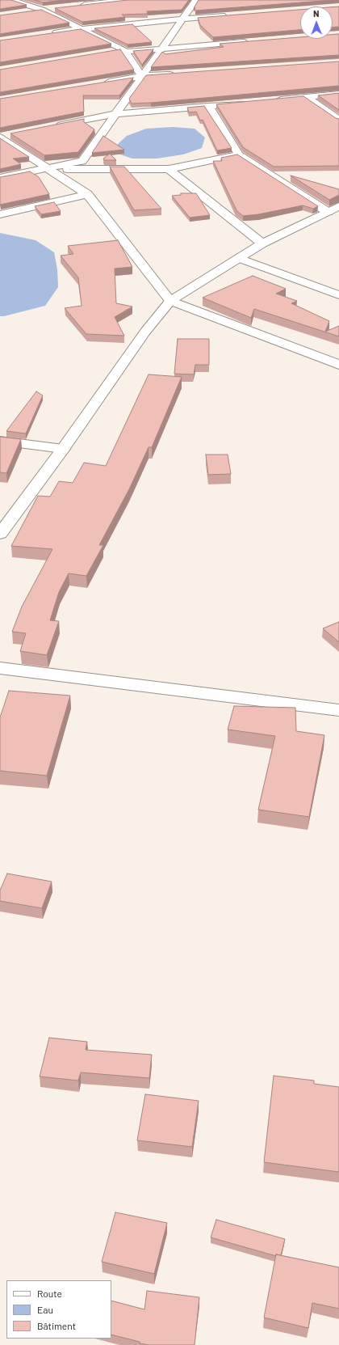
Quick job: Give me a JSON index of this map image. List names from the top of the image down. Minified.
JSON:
{"legend":["Route","Eau","Bâtiment"],"north":"top"}
